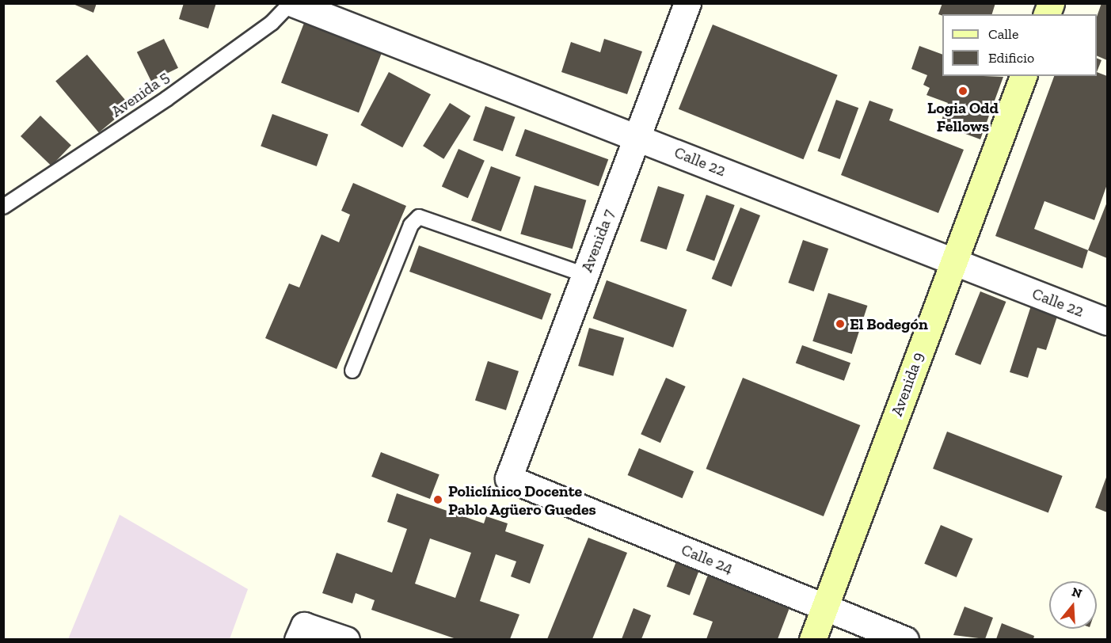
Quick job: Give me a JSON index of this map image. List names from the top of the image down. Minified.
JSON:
{"streets":{"main road":["Avenida 9"],"street":["Calle 22","Avenida 7","Calle 24"],"lane":["Avenida 5"]},"crossings":[["Avenida 5","Calle 22"],["Calle 22","Avenida 7"],["Calle 22","Avenida 9"],["Avenida 7","Calle 24"],["Avenida 9","Calle 24"]],"places":["Logia Odd Fellows","El Bodegón","Policlínico Docente Pablo Agüero Guedes"],"legend":["Calle","Edificio"],"north":"top"}
